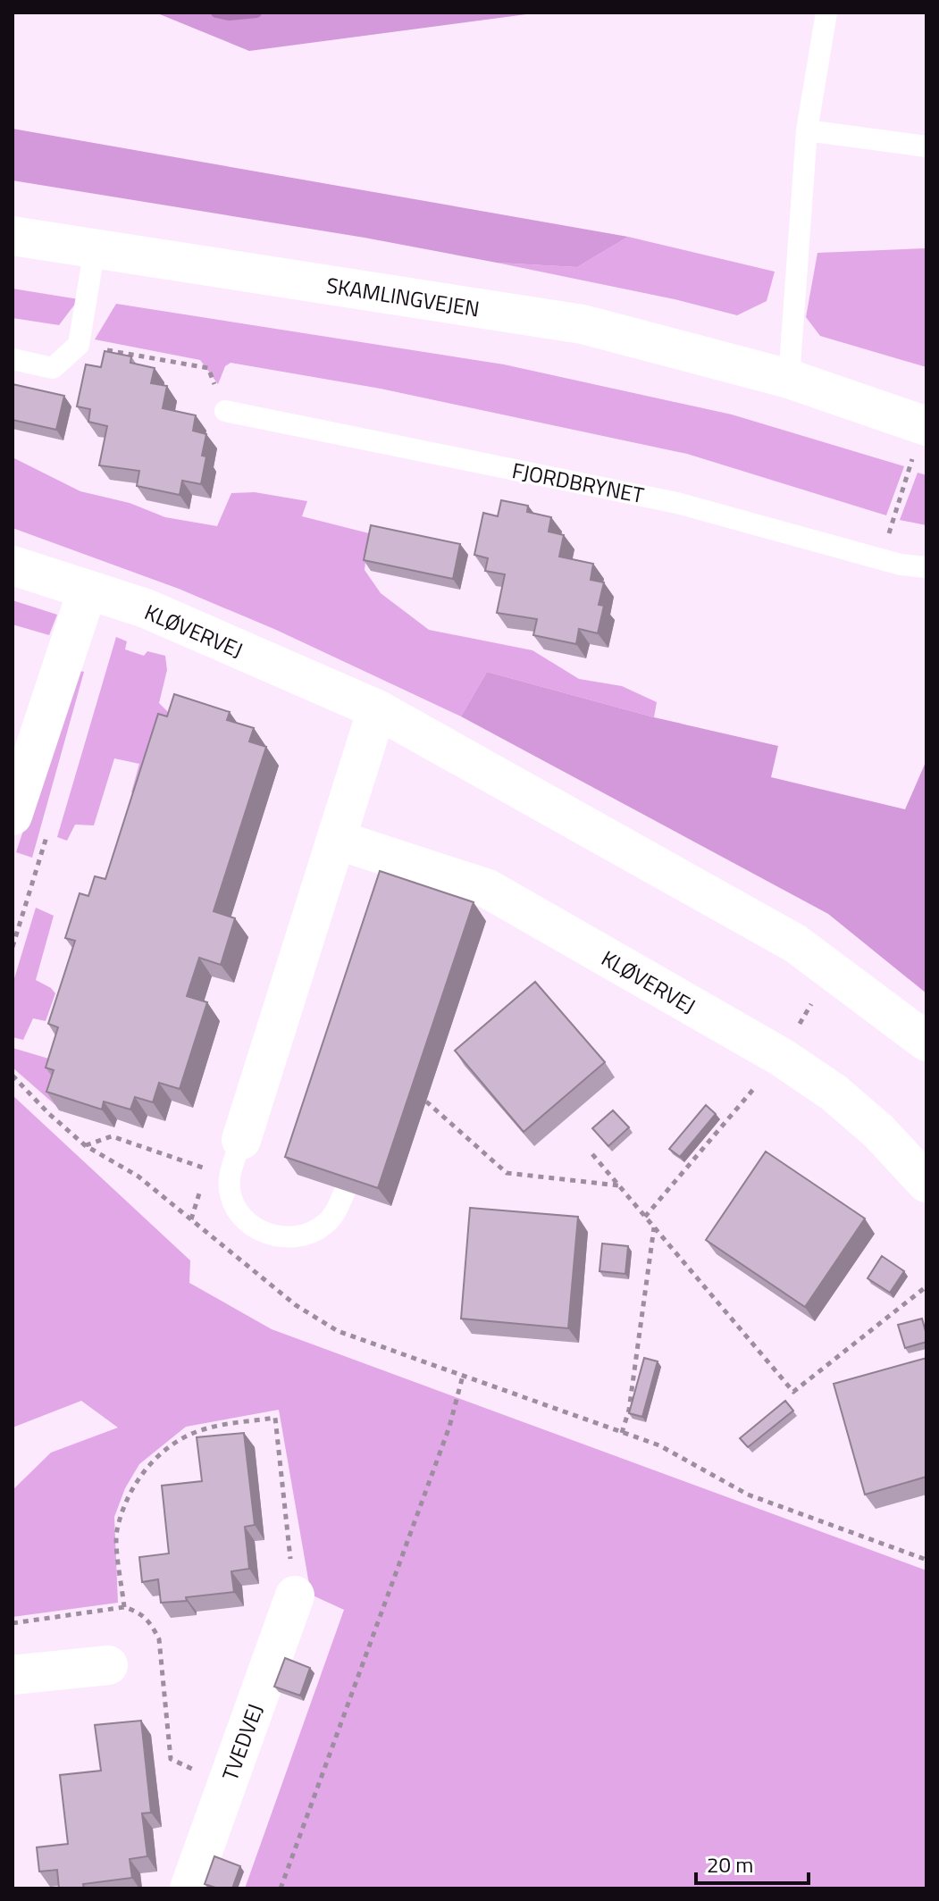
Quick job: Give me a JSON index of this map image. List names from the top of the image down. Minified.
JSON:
{"streets":{"street":["SKAMLINGVEJEN","KLØVERVEJ","TVEDVEJ"],"lane":["FJORDBRYNET"]},"scale_bar":"20 m"}
